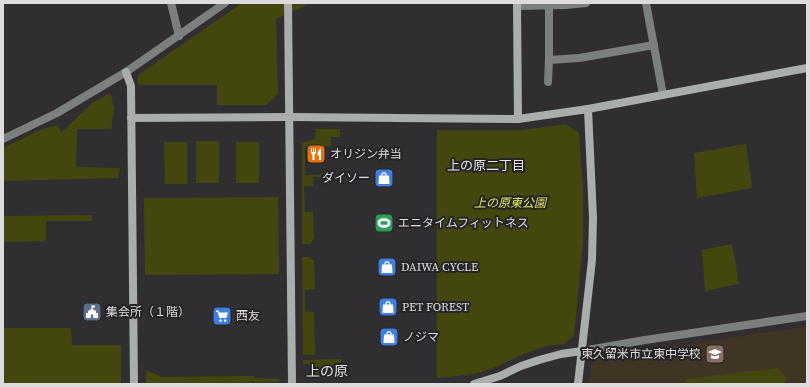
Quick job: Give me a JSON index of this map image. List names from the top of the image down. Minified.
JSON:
{"districts":["上の原二丁目","上の原"],"parks":["上の原東公園"],"places":{"restaurant":["オリジン弁当"],"shop":["ダイソー","DAIWA CYCLE","PET FOREST","ノジマ"],"sports":["エニタイムフィットネス"],"public building":["集会所（１階）"],"supermarket":["西友"],"school or university":["東久留米市立東中学校"]}}
